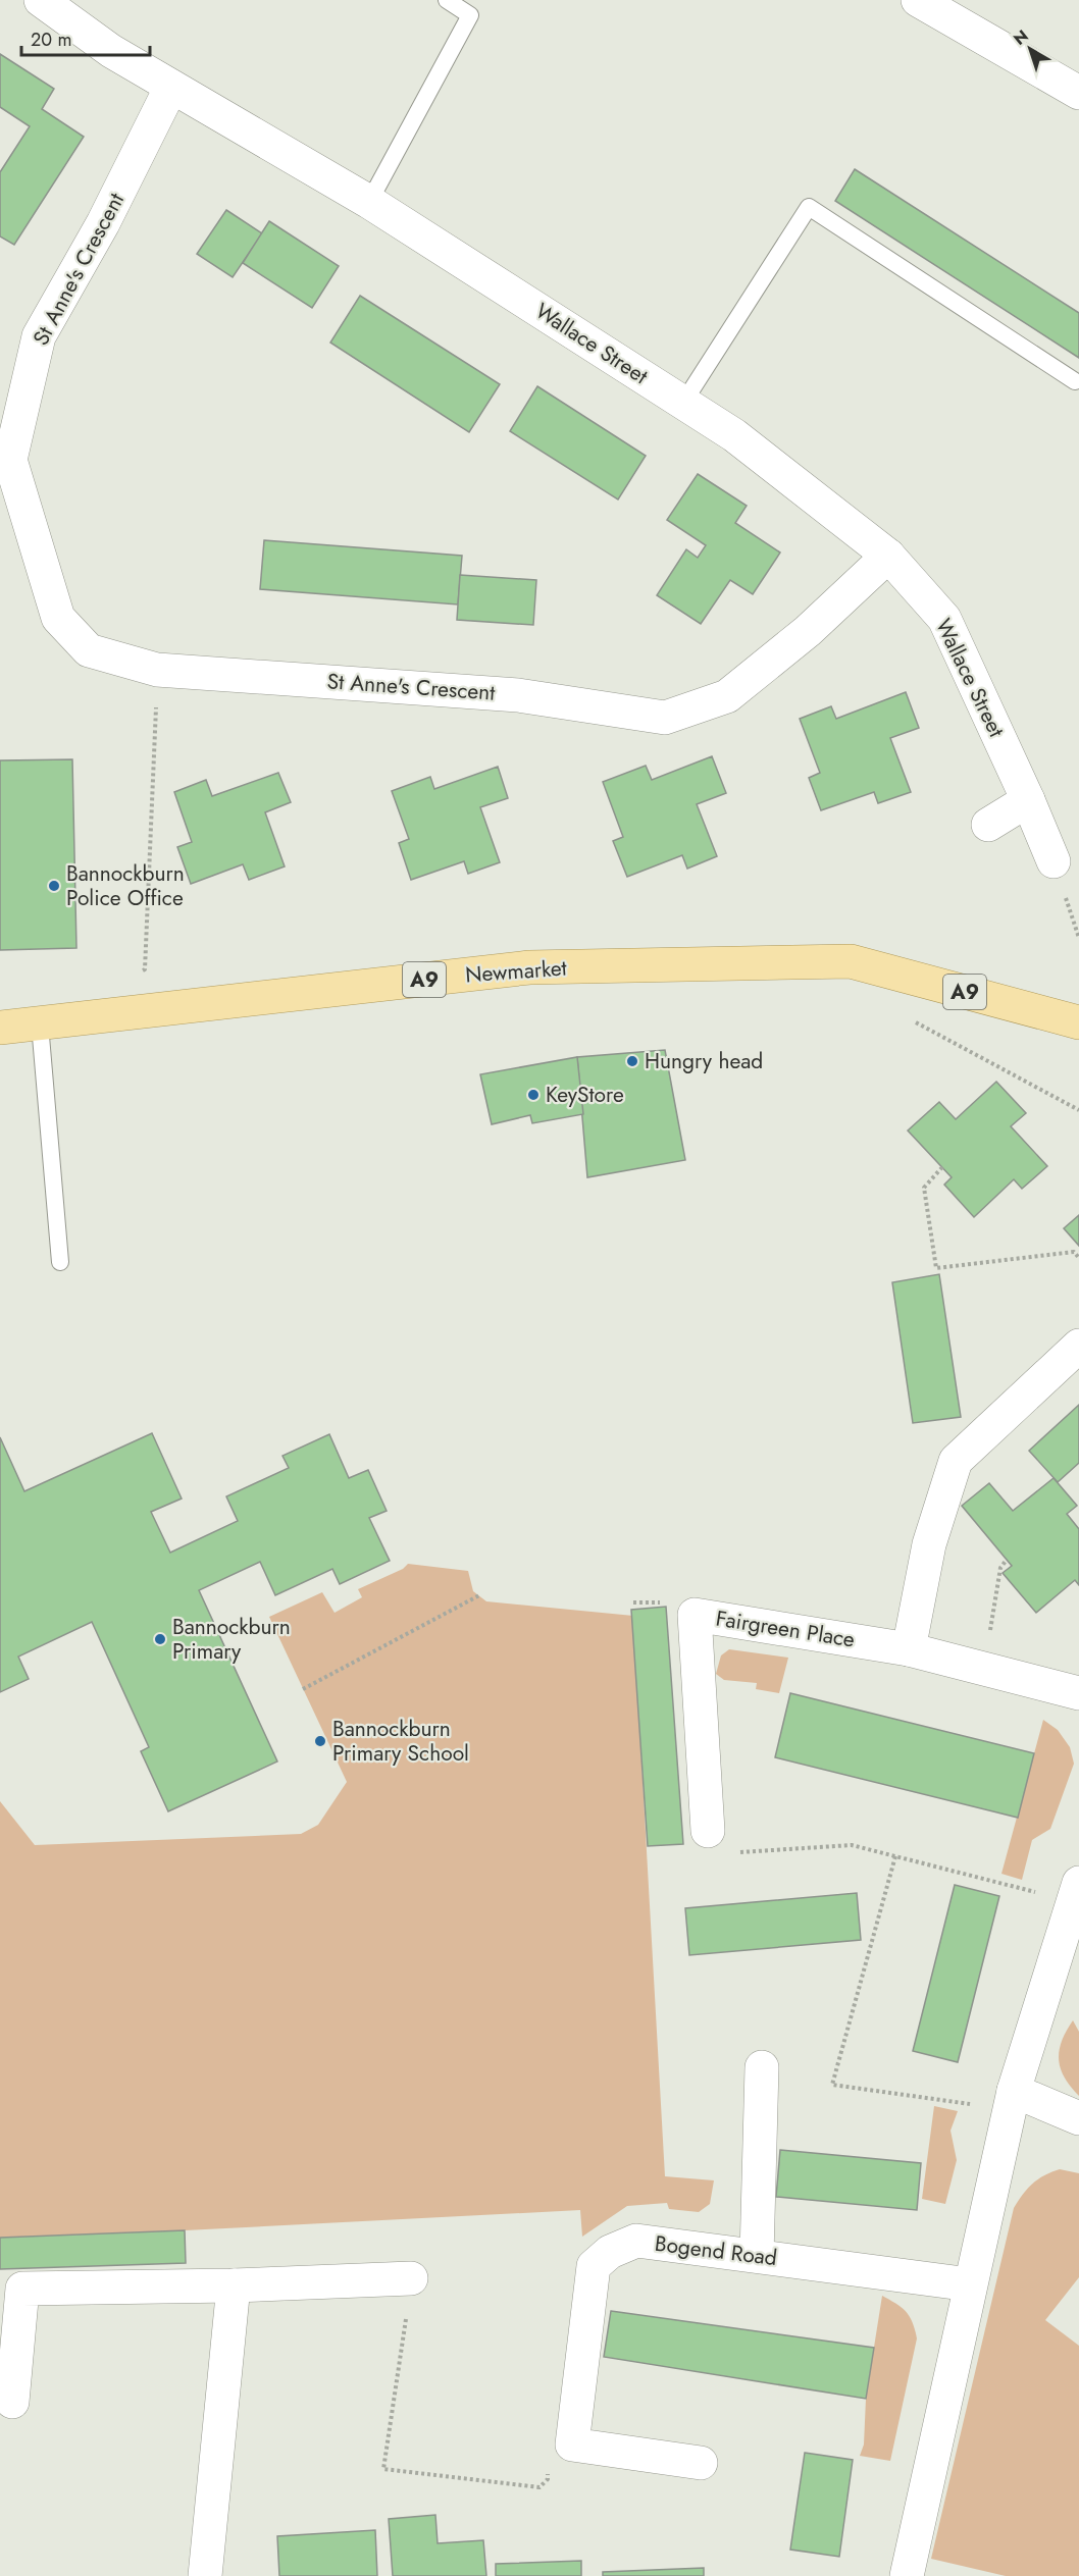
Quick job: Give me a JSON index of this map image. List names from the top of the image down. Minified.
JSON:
{"streets":{"main road":["Newmarket","A9"],"street":["St Anne's Crescent","Wallace Street","Fairgreen Place","Bogend Road"]},"crossings":[["St Anne's Crescent","Wallace Street"]],"places":["Bannockburn Police Office","Hungry head","KeyStore","Bannockburn Primary","Bannockburn Primary School"],"scale_bar":"20 m","north":"top left"}
